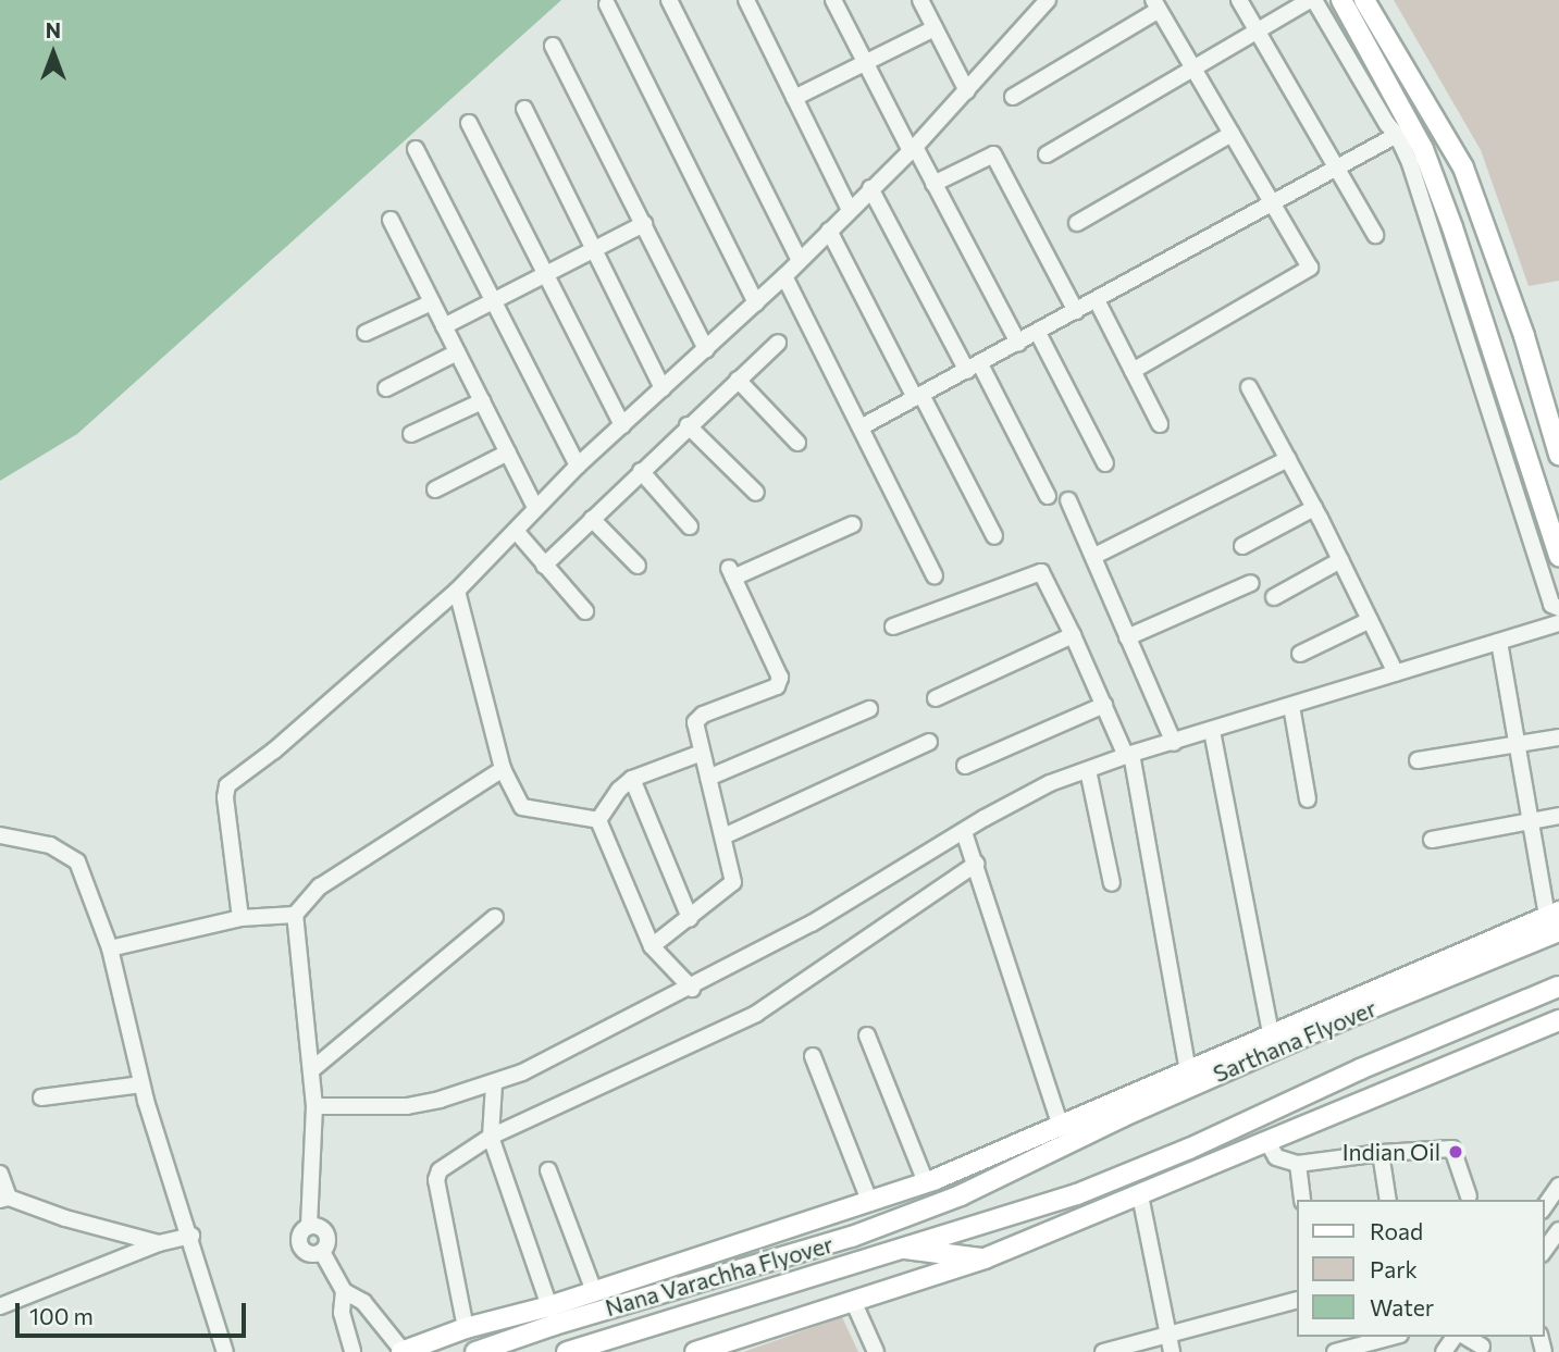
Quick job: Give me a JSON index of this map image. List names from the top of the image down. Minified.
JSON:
{"streets":{"main road":["Sarthana Flyover","Nana Varachha Flyover"]},"crossings":[["Sarthana Flyover","Nana Varachha Flyover"]],"places":["Indian Oil"],"legend":["Road","Park","Water"],"scale_bar":"100 m","north":"top"}
